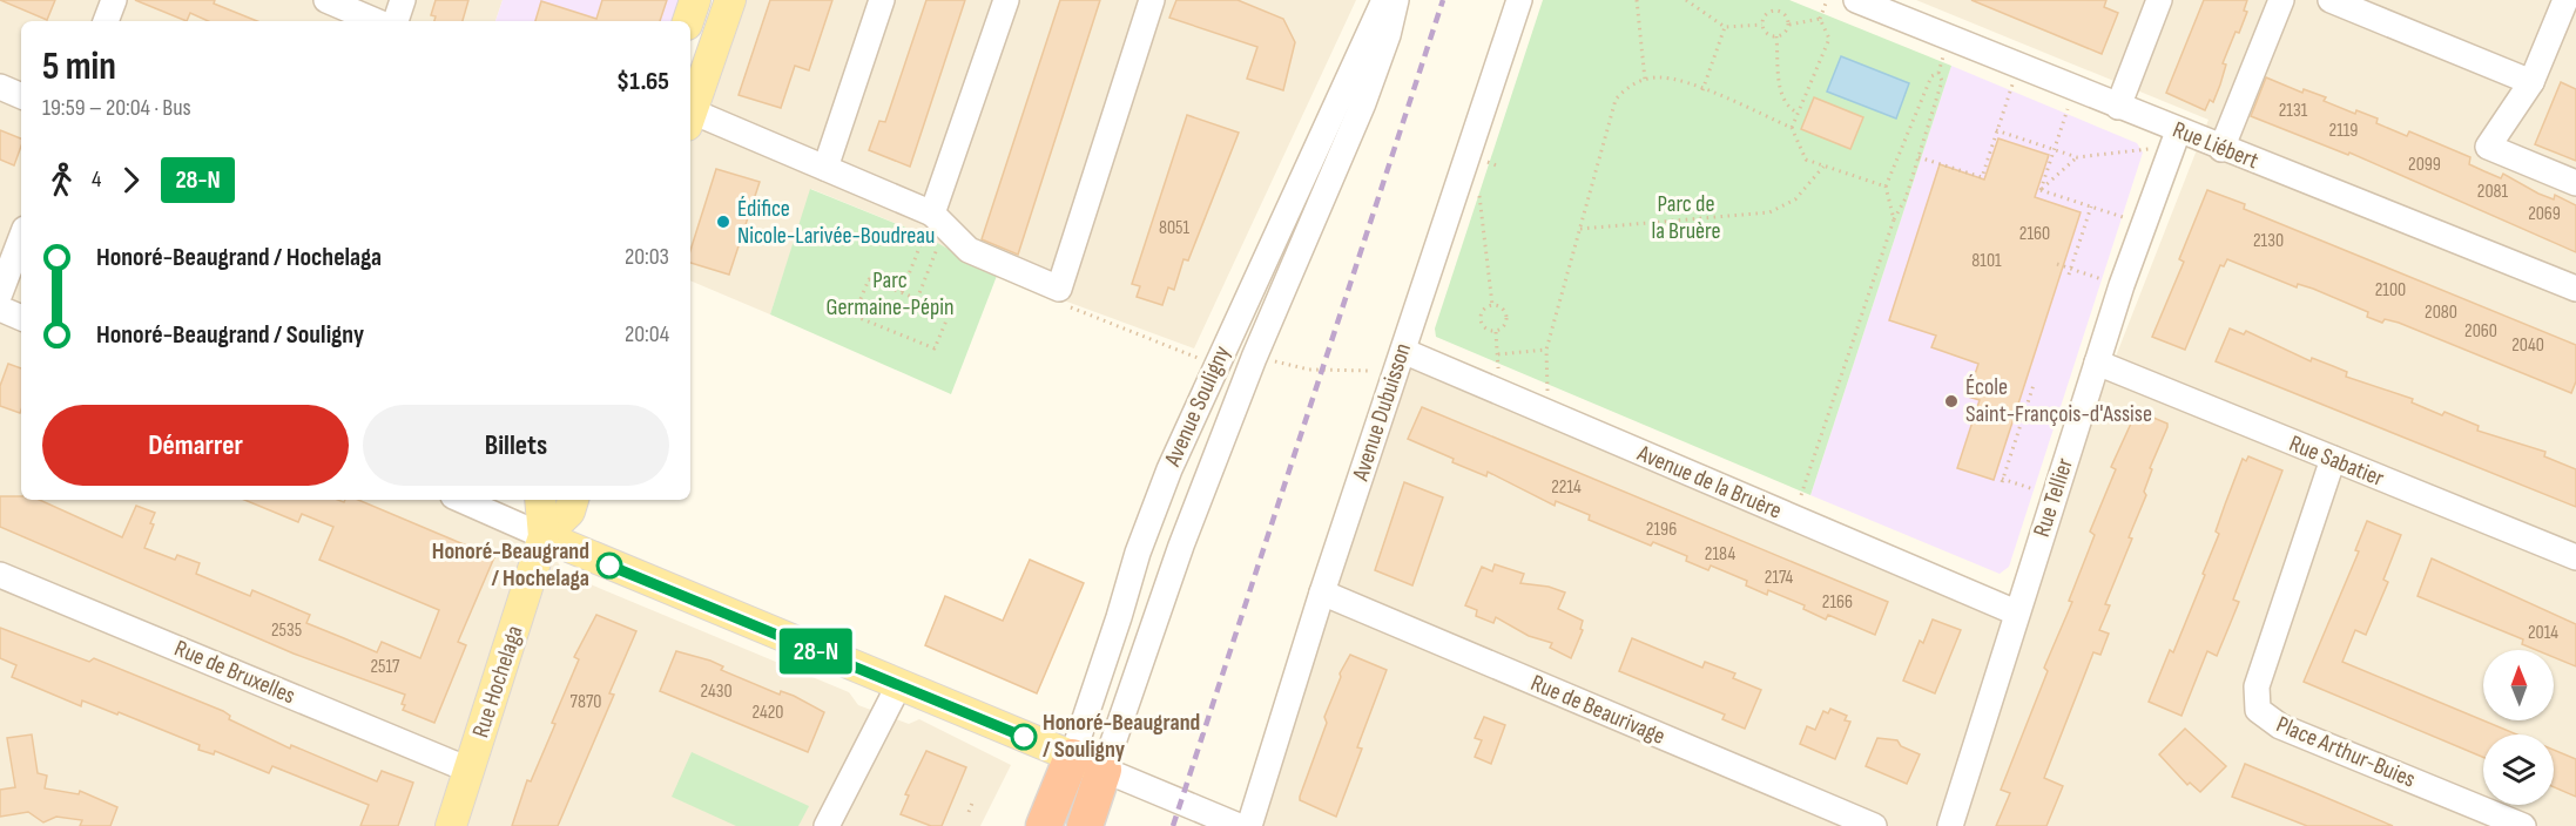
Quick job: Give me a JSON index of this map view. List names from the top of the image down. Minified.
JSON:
{"streets":{"highway":["Avenue Souligny"],"main road":["Rue Hochelaga"],"street":["Rue Liébert","Avenue Dubuisson","Rue Sabatier","Avenue de la Bruère","Rue Tellier","Rue de Bruxelles","Rue de Beaurivage","Place Arthur-Buies"]},"crossings":[["Rue Liébert","Rue Tellier"],["Avenue Dubuisson","Avenue de la Bruère"],["Avenue Dubuisson","Rue de Beaurivage"],["Rue Sabatier","Rue Tellier"],["Rue Sabatier","Place Arthur-Buies"],["Avenue de la Bruère","Rue Tellier"],["Rue de Bruxelles","Rue Hochelaga"]],"parks":["Parc de la Bruère","Parc Germaine-Pépin"],"places":["Édifice Nicole-Larivée-Boudreau","École Saint-François-d'Assise","Honoré-Beaugrand / Hochelaga","Honoré-Beaugrand / Souligny"],"lines":["bus line 28-N"],"house_numbers":["2131","2119","2099","2081","2069","8051","2160","2130","8101","2100","2080","2060","2040","2214","2196","2184","2174","2166","2535","2014","2517","2430","7870","2420"],"north":"top","page":{"on_map":"28-N","heading":["5 min","19:59 – 20:04 · Bus","$1.65"],"legs":["4","28-N"],"list":[{"name":"Honoré-Beaugrand / Hochelaga","value":"20:03"},{"name":"Honoré-Beaugrand / Souligny","value":"20:04"}],"buttons":["Démarrer","Billets"]}}
